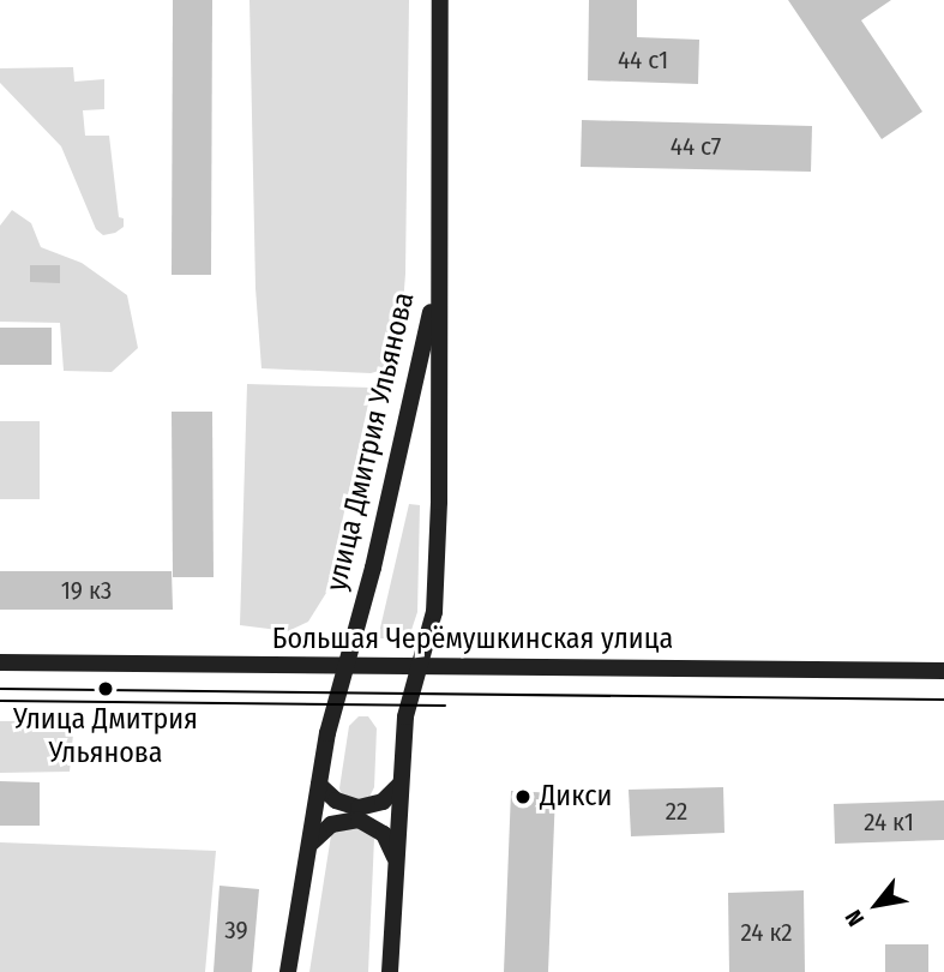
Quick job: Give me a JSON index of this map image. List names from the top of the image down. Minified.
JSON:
{"streets":{"main road":["улица Дмитрия Ульянова","Большая Черёмушкинская улица"]},"crossings":[["улица Дмитрия Ульянова","Большая Черёмушкинская улица"]],"places":["Улица Дмитрия Ульянова","Дикси"],"house_numbers":["44 с1","44 с7","19 к3","22","24 к1","39","24 к2"],"north":"bottom left"}
